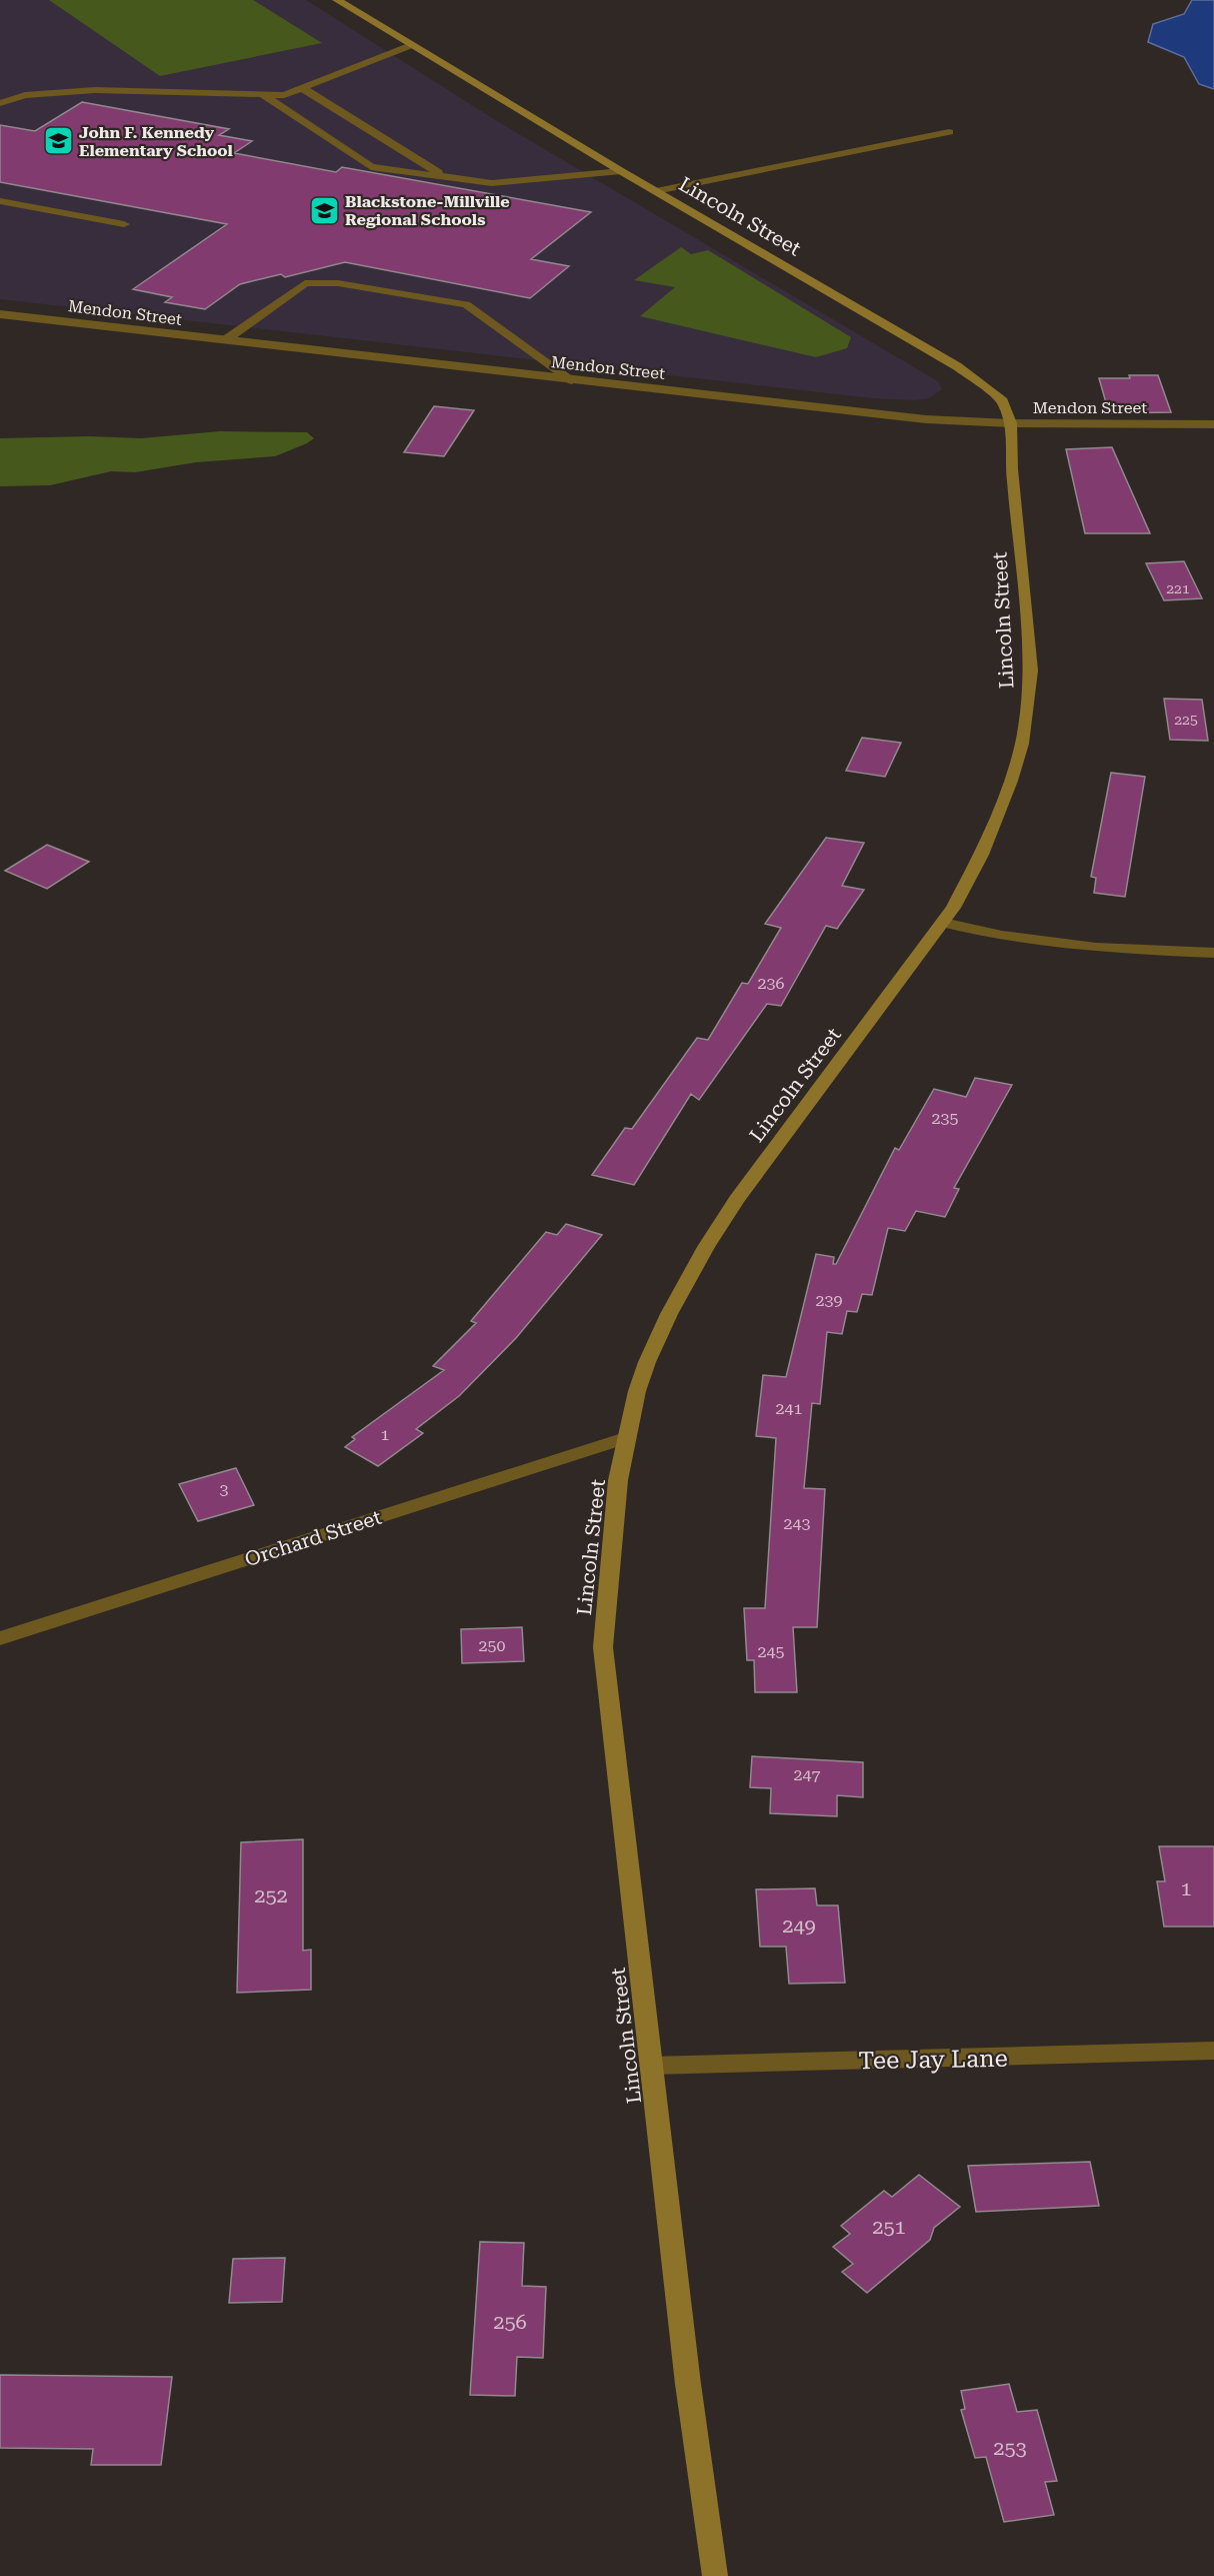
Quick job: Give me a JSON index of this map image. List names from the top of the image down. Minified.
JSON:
{"streets":{"main road":["Lincoln Street"],"street":["Mendon Street","Orchard Street","Tee Jay Lane"]},"crossings":[["Lincoln Street","Mendon Street"],["Lincoln Street","Orchard Street"],["Lincoln Street","Tee Jay Lane"]],"places":{"school or university":["John F. Kennedy Elementary School","Blackstone-Millville Regional Schools"]},"house_numbers":["221","225","236","235","239","241","1","3","243","250","245","247","1","252","249","251","256","253"]}
